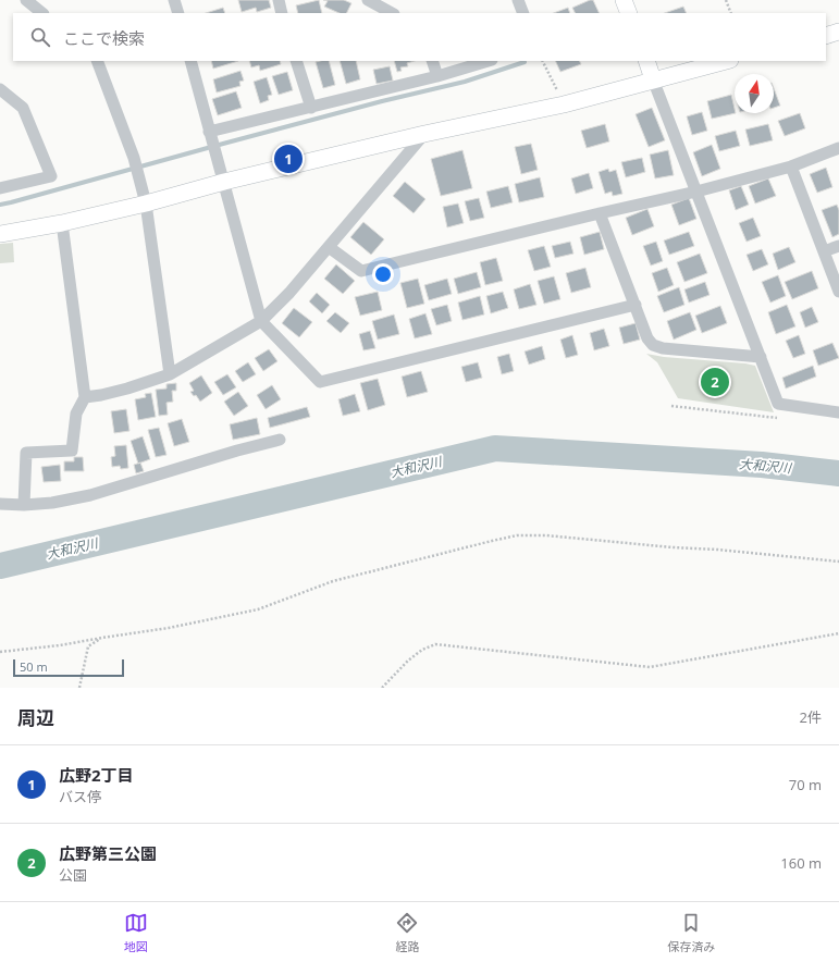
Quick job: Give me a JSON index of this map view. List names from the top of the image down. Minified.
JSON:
{"water":["大和沢川"],"scale_bar":"50 m","north":"top","page":{"search":"ここで検索","pins":["1","2"],"scale":"50 m","heading":["周辺","2件"],"list":[{"mark":"1","name":"広野2丁目","note":"バス停","value":"70 m"},{"mark":"2","name":"広野第三公園","note":"公園","value":"160 m"}],"nav":["地図","経路","保存済み"]}}
